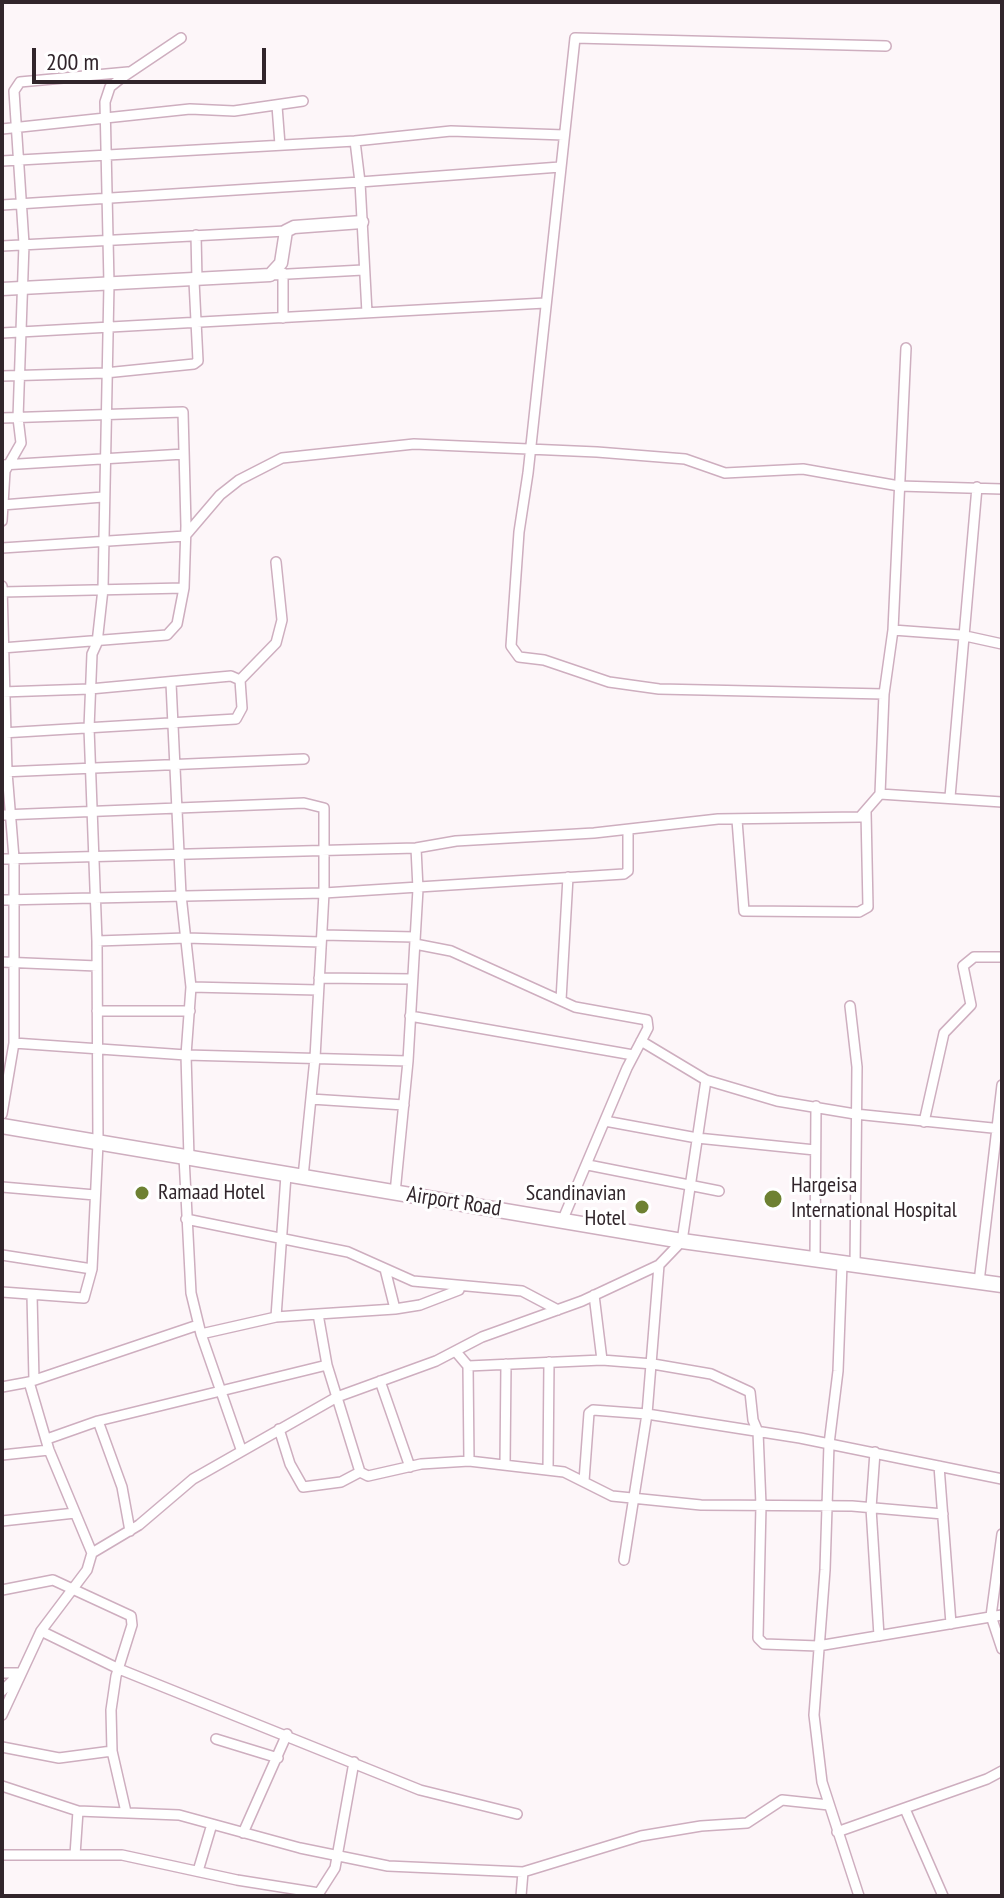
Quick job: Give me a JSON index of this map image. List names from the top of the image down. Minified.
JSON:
{"streets":{"main road":["Airport Road"]},"places":["Ramaad Hotel","Hargeisa International Hospital","Scandinavian Hotel"],"scale_bar":"200 m"}
